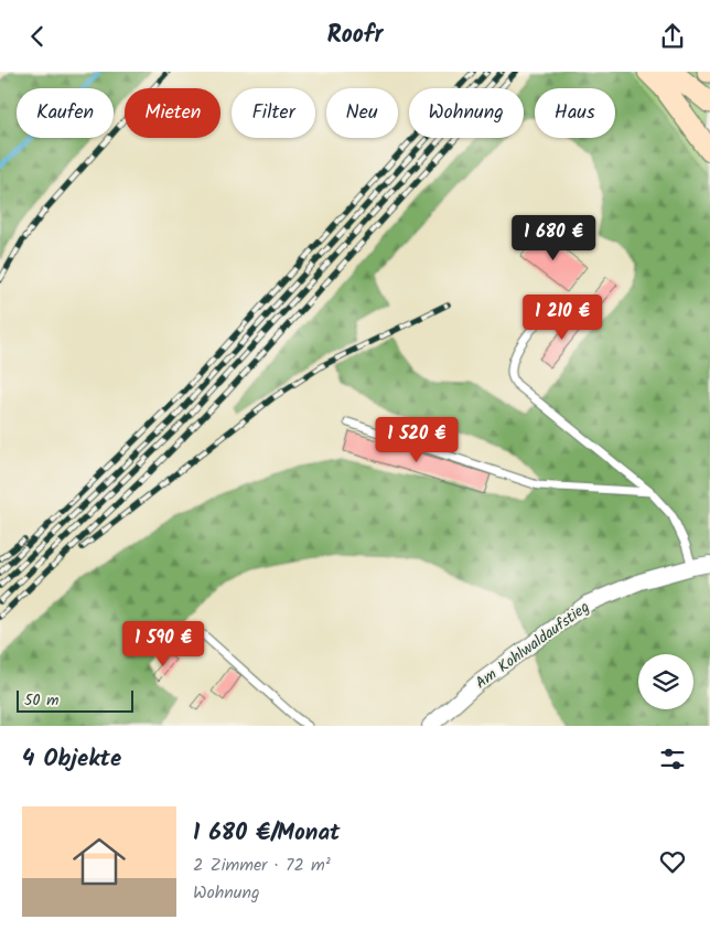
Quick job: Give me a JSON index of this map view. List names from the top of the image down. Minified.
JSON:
{"streets":{"street":["Am Kohlwaldaufstieg"]},"scale_bar":"50 m","page":{"header":"Roofr","chip":["Kaufen","Mieten","Filter","Neu","Wohnung","Haus"],"price":["1 680 €","1 210 €","1 520 €","1 590 €"],"scale":"50 m","heading":"4 Objekte","list":[{"name":"1 680 €/Monat","note":"2 Zimmer · 72 m² · Wohnung"}]}}
